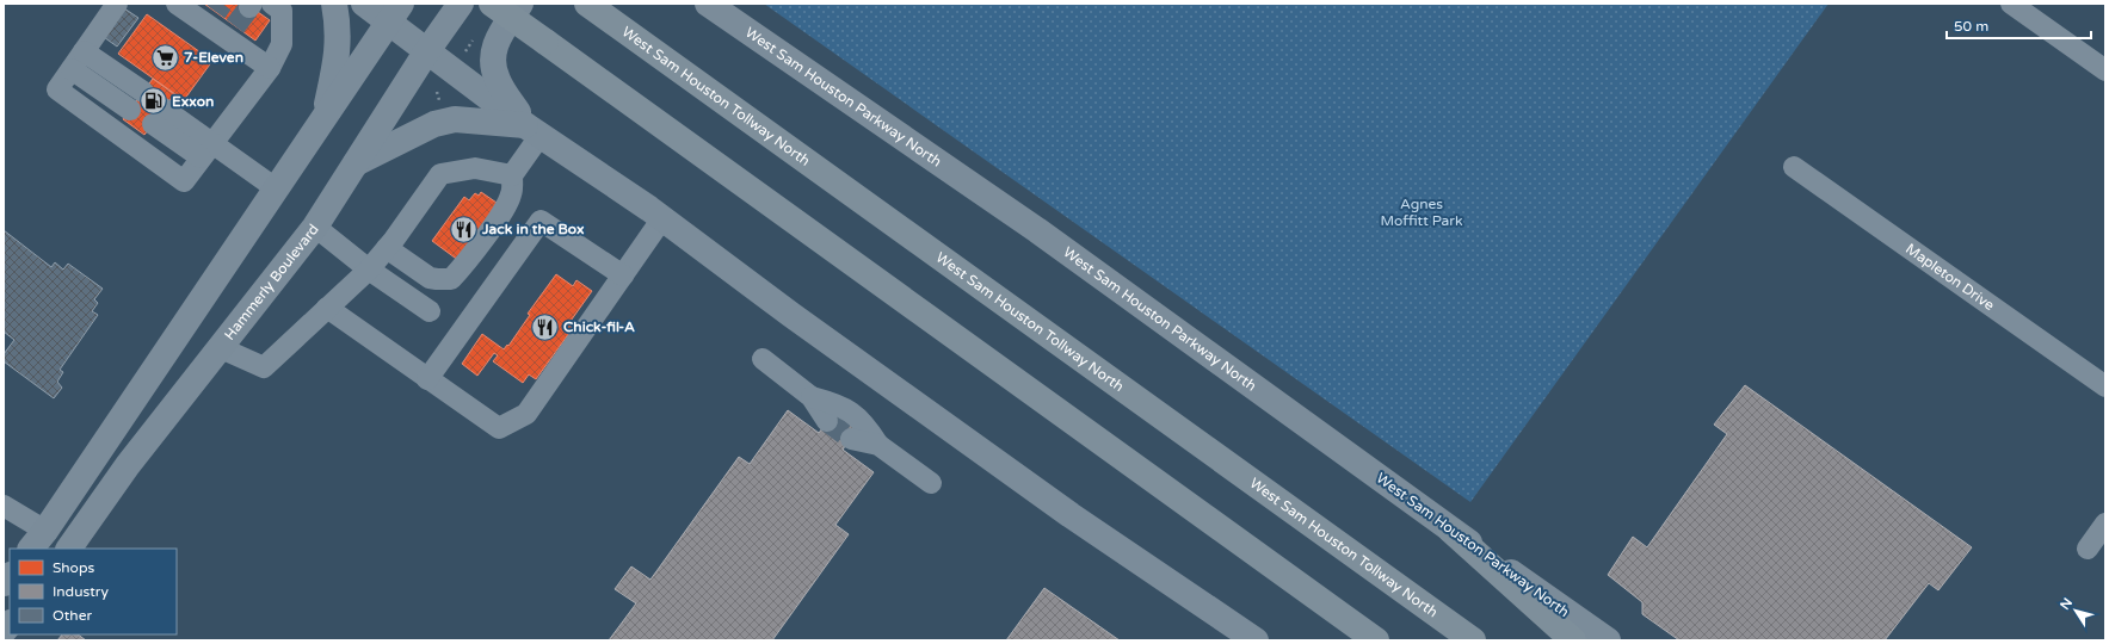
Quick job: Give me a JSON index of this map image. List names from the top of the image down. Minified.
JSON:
{"streets":{"highway":["West Sam Houston Tollway North"],"main road":["West Sam Houston Parkway North","Hammerly Boulevard"],"street":["Mapleton Drive"]},"parks":["Agnes Moffitt Park"],"places":{"supermarket":["7-Eleven"],"fuel station":["Exxon"],"restaurant":["Jack in the Box","Chick-fil-A"]},"legend":["Shops","Industry","Other"],"scale_bar":"50 m","north":"top left"}
